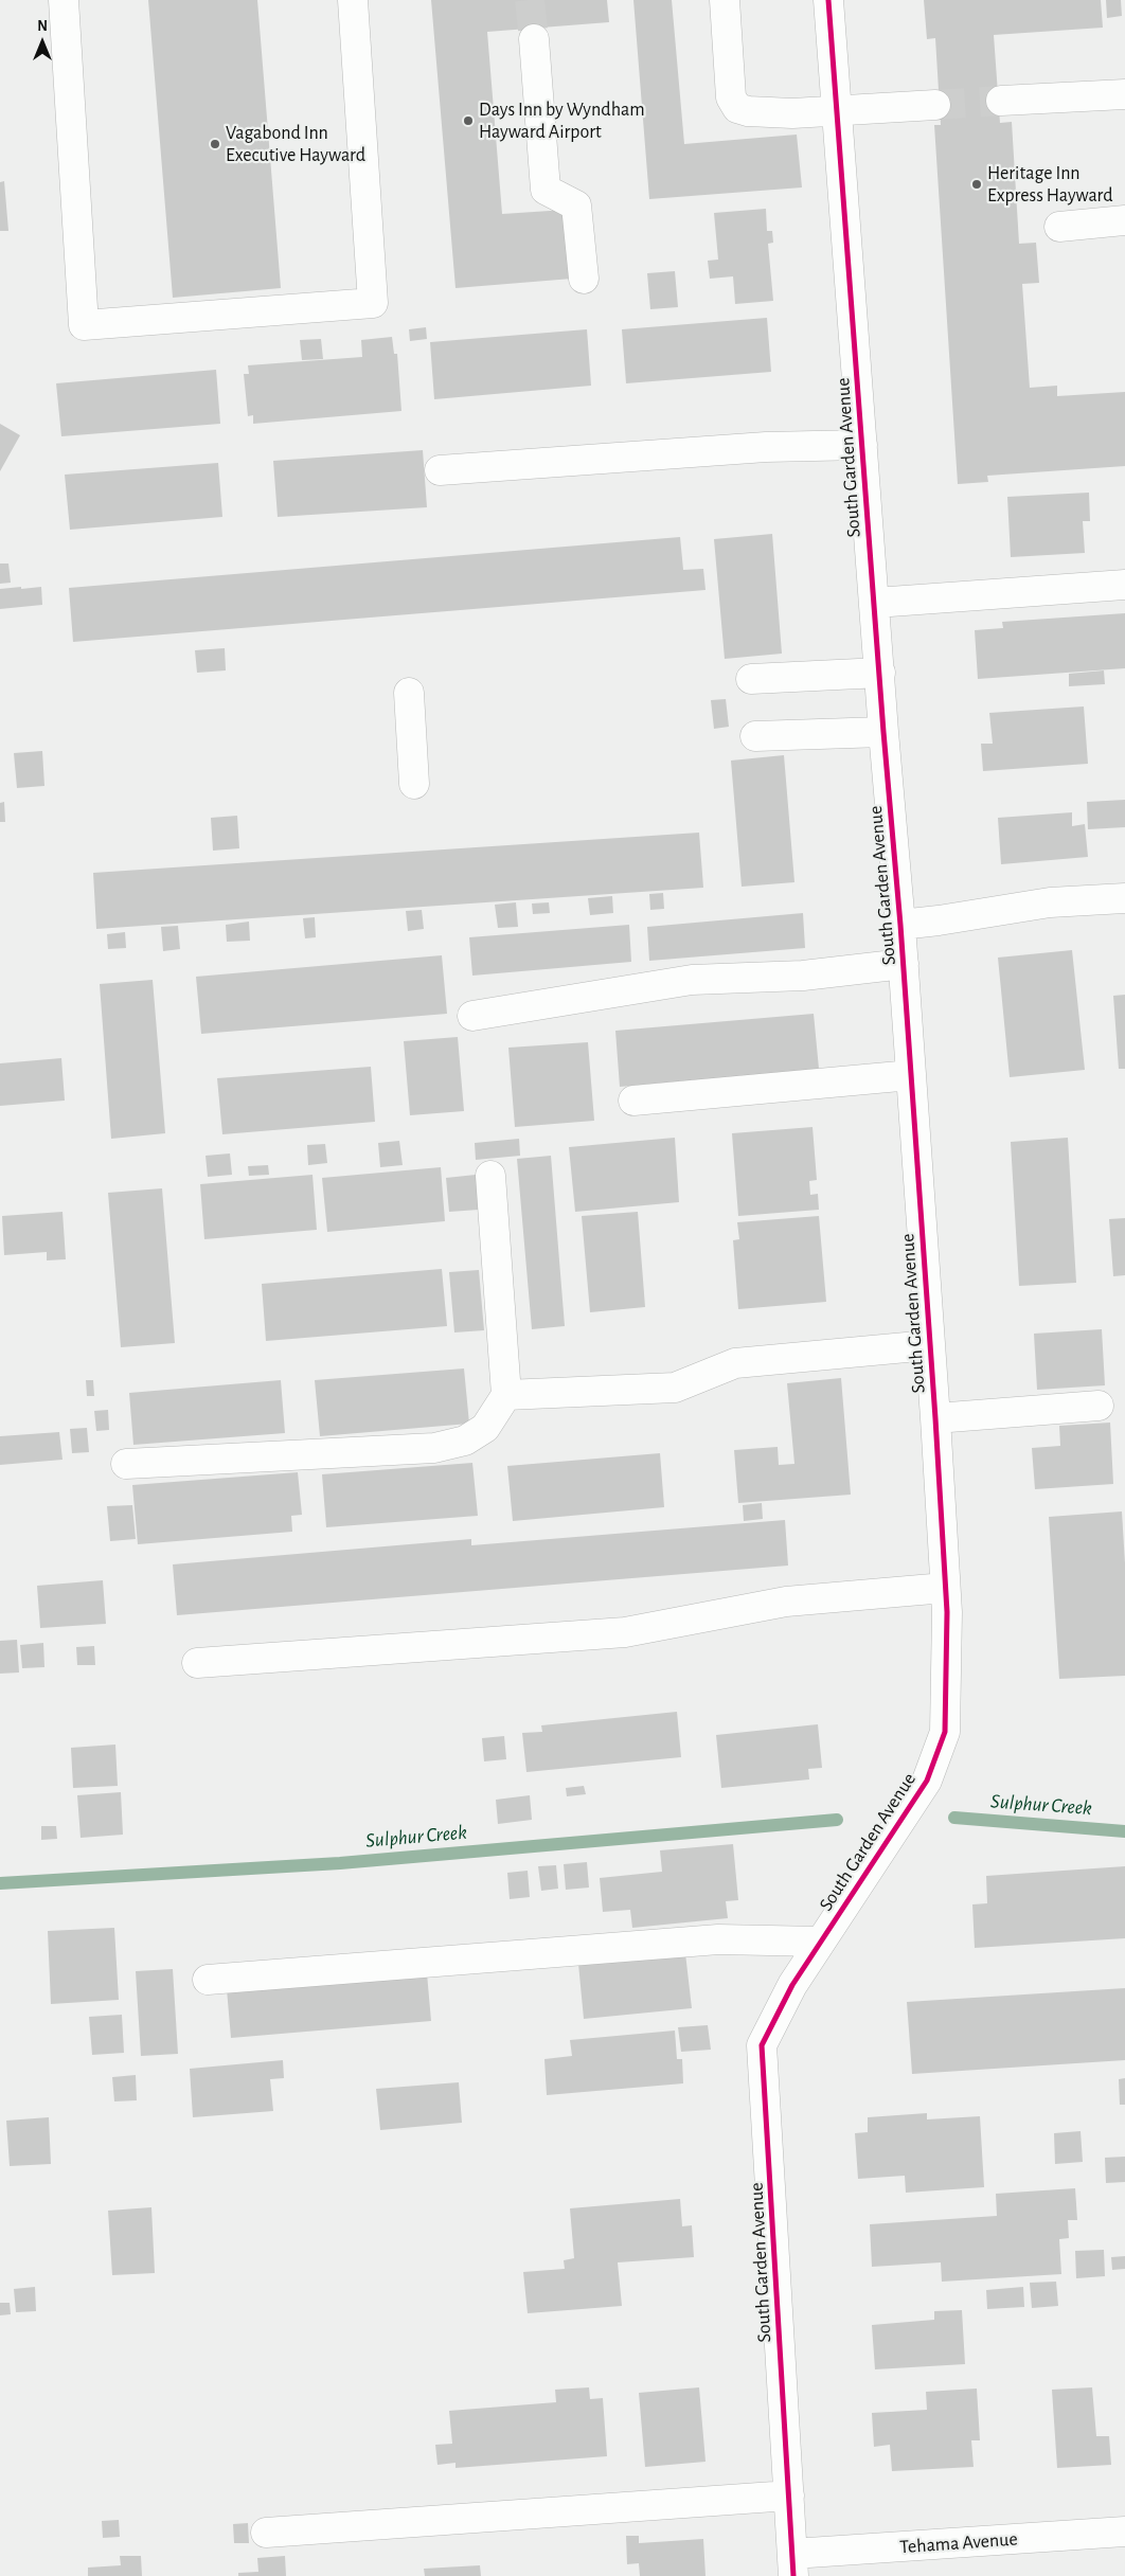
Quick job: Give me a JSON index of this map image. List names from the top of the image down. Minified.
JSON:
{"streets":{"street":["South Garden Avenue","Tehama Avenue"]},"crossings":[["South Garden Avenue","Tehama Avenue"]],"water":["Sulphur Creek"],"places":["Days Inn by Wyndham Hayward Airport","Vagabond Inn Executive Hayward","Heritage Inn Express Hayward"],"north":"top"}
